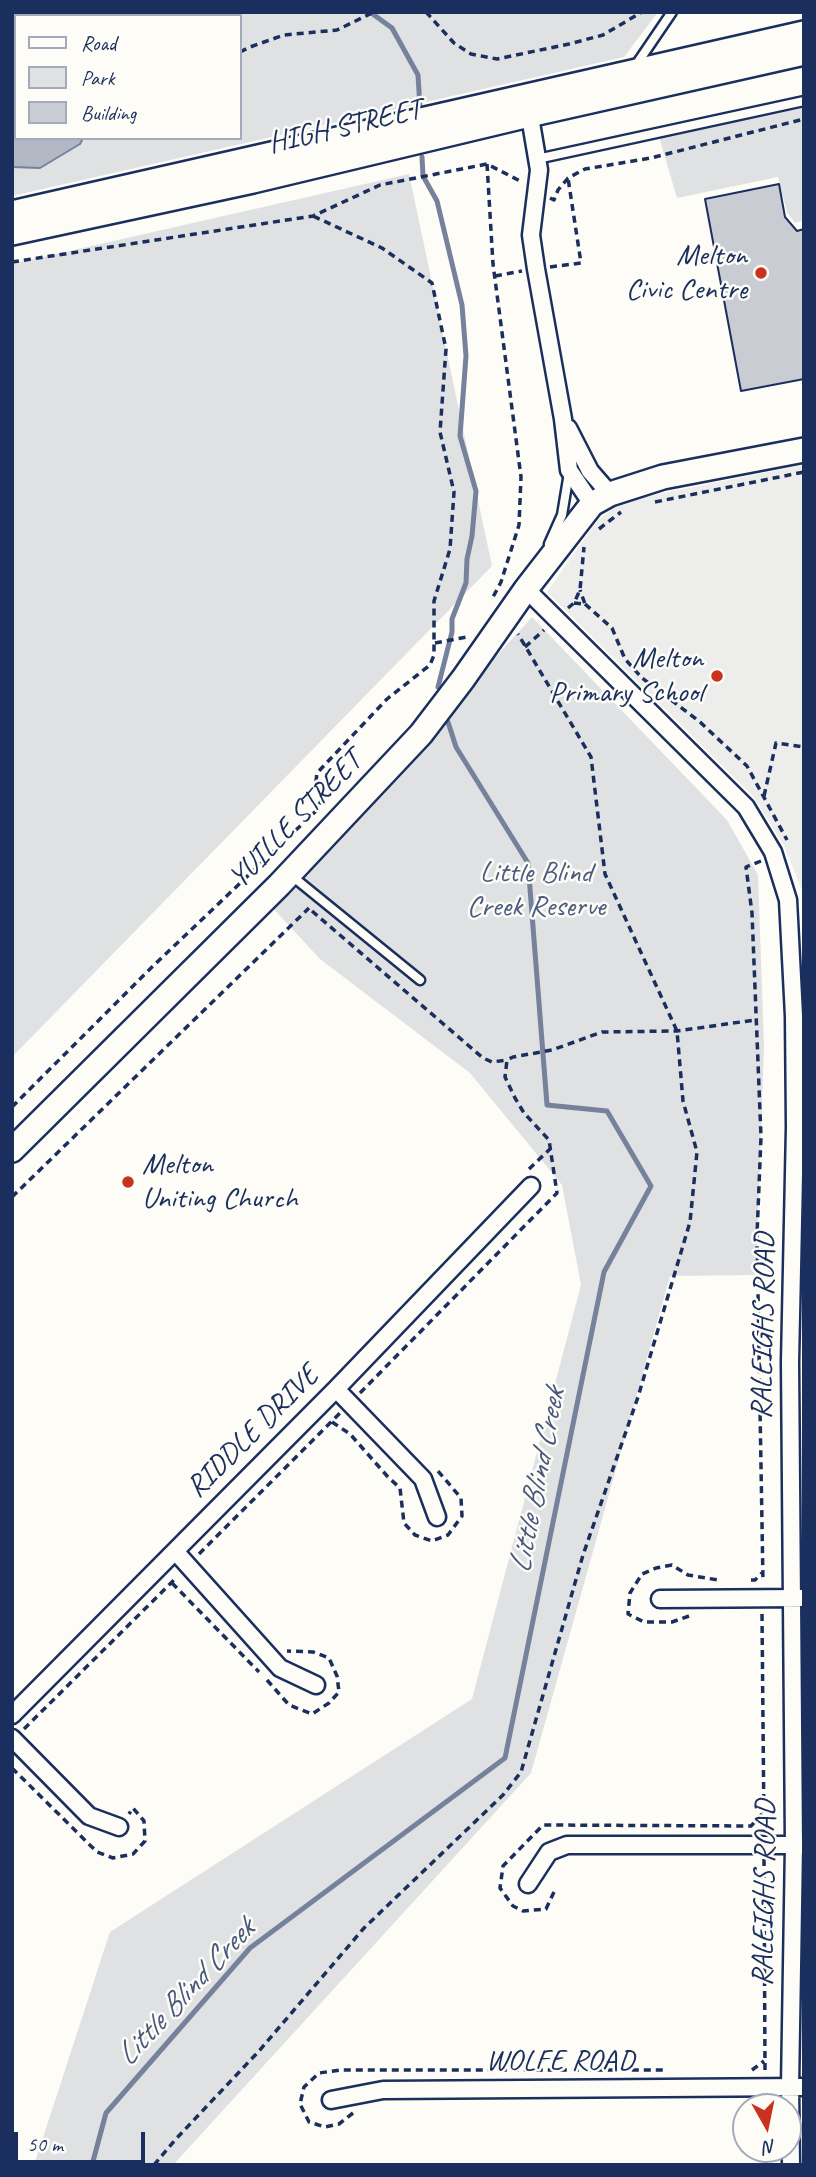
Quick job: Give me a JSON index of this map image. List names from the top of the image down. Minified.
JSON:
{"streets":{"main road":["HIGH STREET","YUILLE STREET"],"street":["RALEIGHS ROAD","RIDDLE DRIVE","WOLFE ROAD"]},"crossings":[["YUILLE STREET","RALEIGHS ROAD"],["RALEIGHS ROAD","WOLFE ROAD"]],"water":["Little Blind Creek"],"parks":["Little Blind Creek Reserve"],"places":["Melton Civic Centre","Melton Primary School","Melton Uniting Church"],"legend":["Road","Park","Building"],"scale_bar":"50 m","north":"bottom"}
